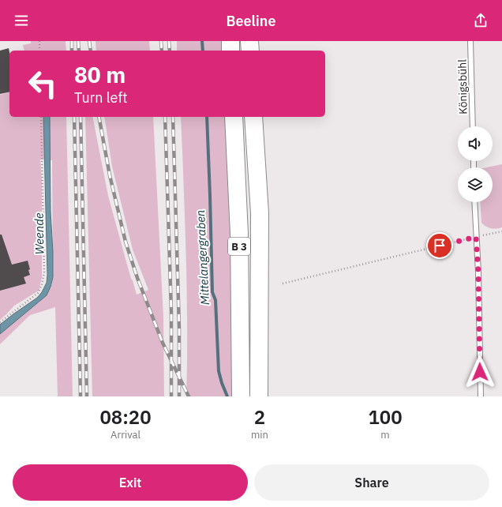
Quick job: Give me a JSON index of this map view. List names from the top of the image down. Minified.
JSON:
{"streets":{"highway":["B 3"],"lane":["Königsbühl"]},"water":["Weende","Mittelangergraben"],"page":{"header":"Beeline","turn":["80 m","Turn left"],"eta":["08:20","Arrival","2","min","100","m"],"buttons":["Exit","Share"]}}
